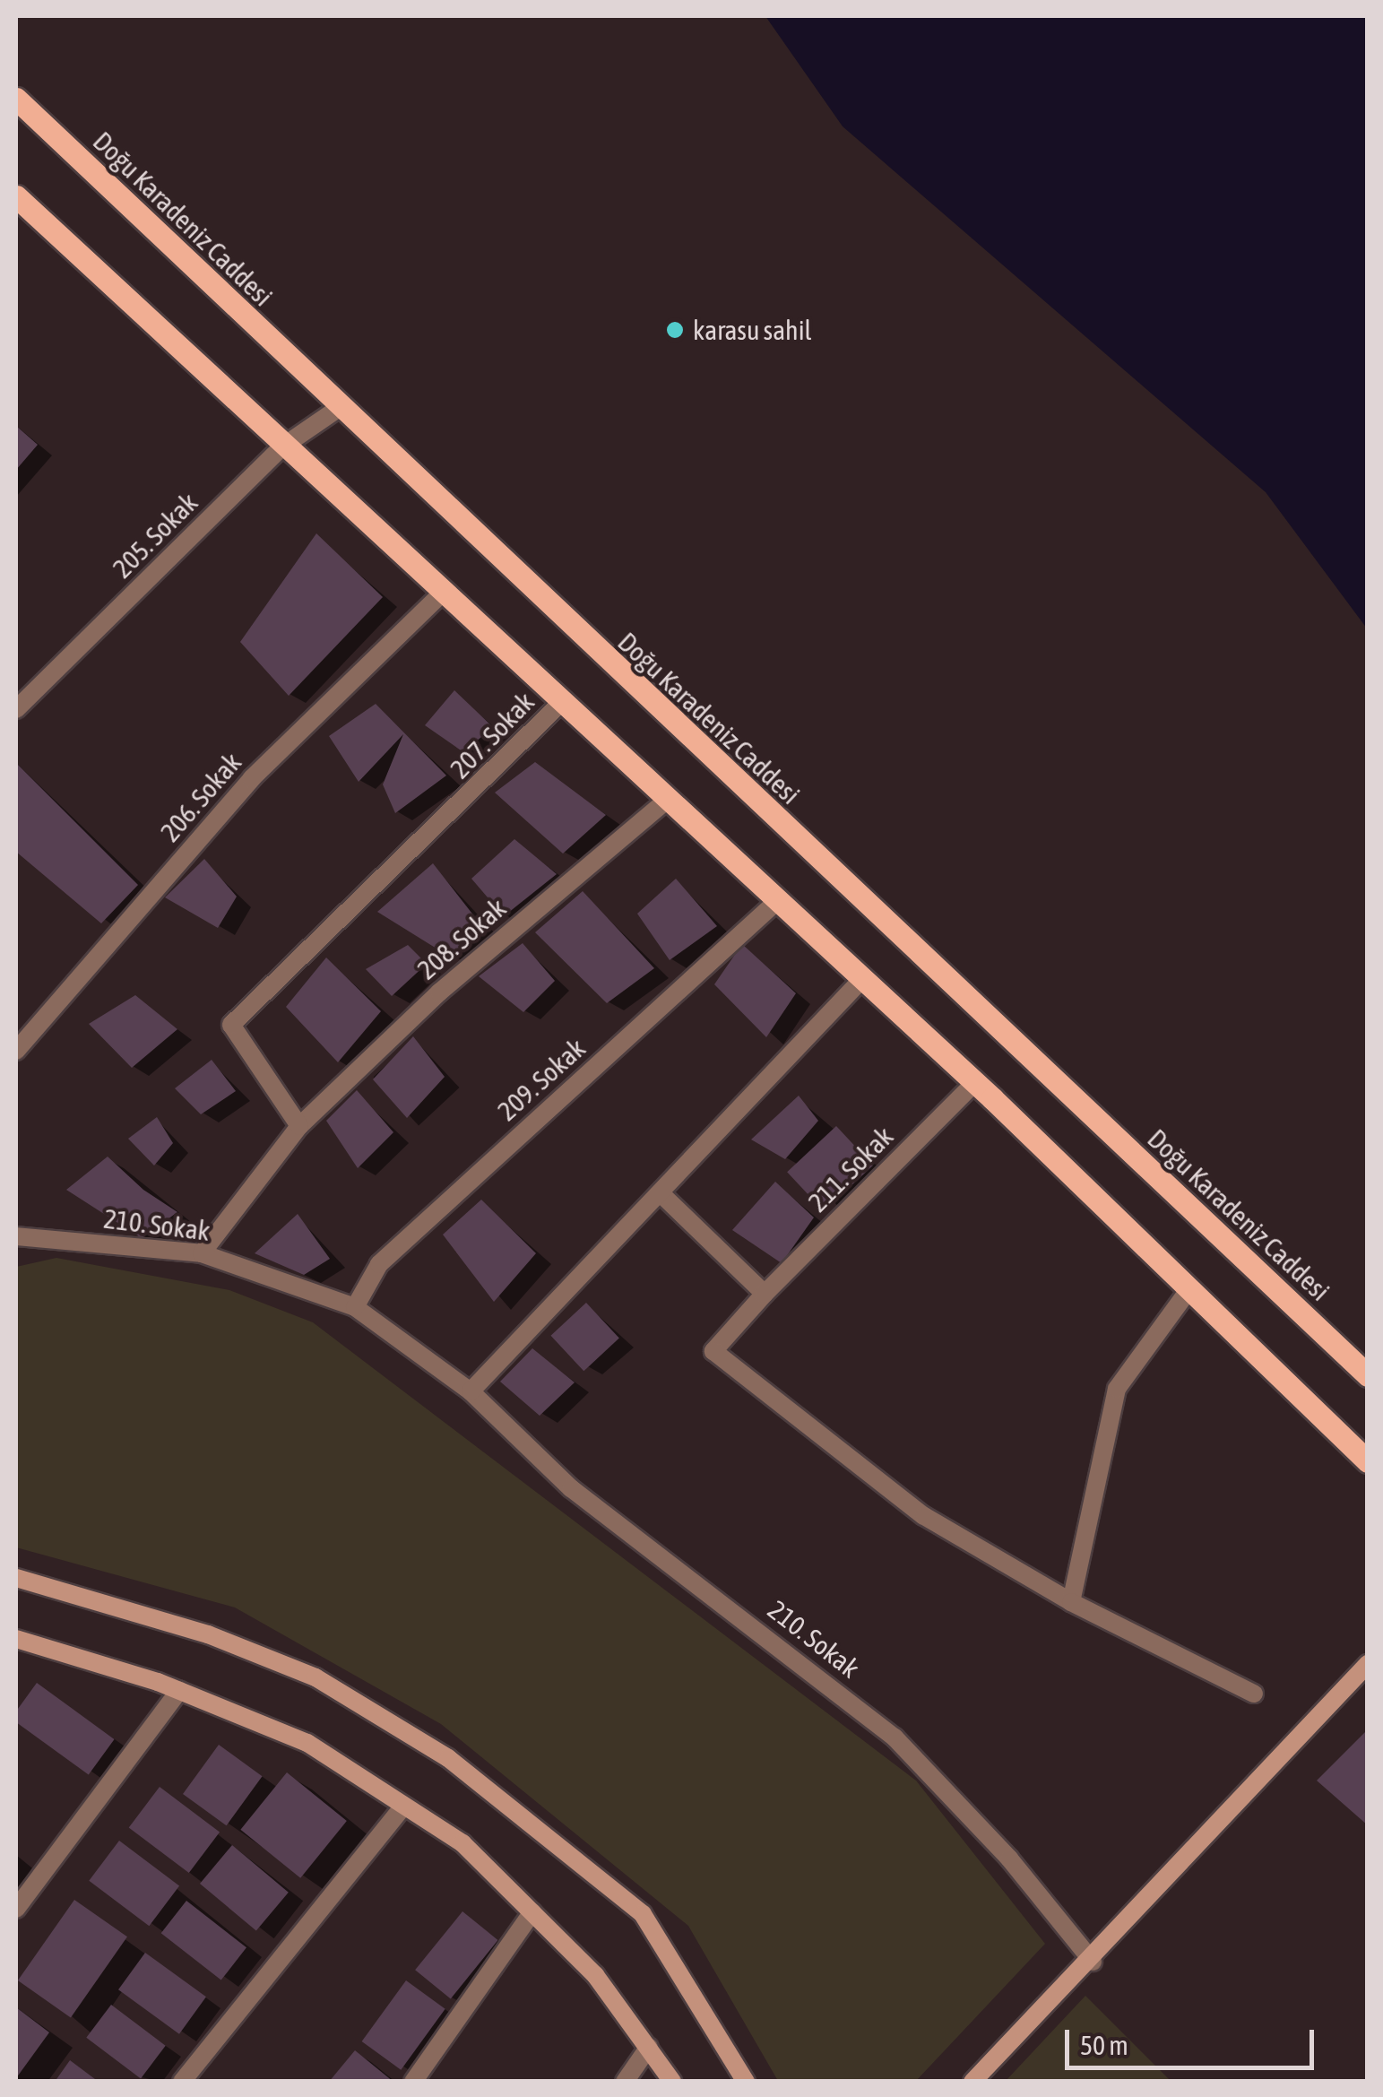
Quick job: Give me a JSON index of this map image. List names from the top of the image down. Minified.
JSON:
{"streets":{"main road":["Doğu Karadeniz Caddesi"],"street":["205. Sokak","207. Sokak","206. Sokak","208. Sokak","209. Sokak","211. Sokak","210. Sokak"]},"crossings":[["Doğu Karadeniz Caddesi","205. Sokak"],["207. Sokak","208. Sokak"],["208. Sokak","210. Sokak"],["209. Sokak","210. Sokak"]],"places":["karasu sahil"],"scale_bar":"50 m"}
